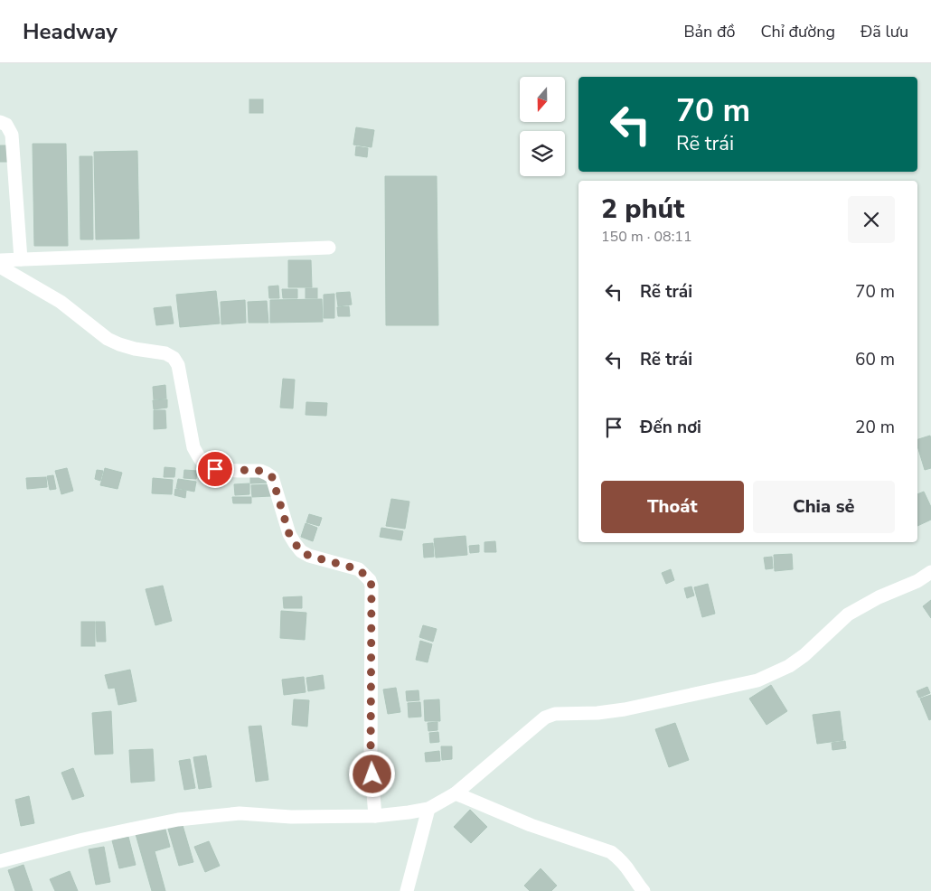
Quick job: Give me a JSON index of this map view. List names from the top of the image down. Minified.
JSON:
{"north":"bottom","page":{"header":"Headway","nav":["Bản đồ","Chỉ đường","Đã lưu"],"turn":["70 m","Rẽ trái"],"heading":["2 phút","150 m · 08:11"],"list":[{"name":"Rẽ trái","value":"70 m"},{"name":"Rẽ trái","value":"60 m"},{"name":"Đến nơi","value":"20 m"}],"buttons":["Thoát","Chia sẻ"]}}
